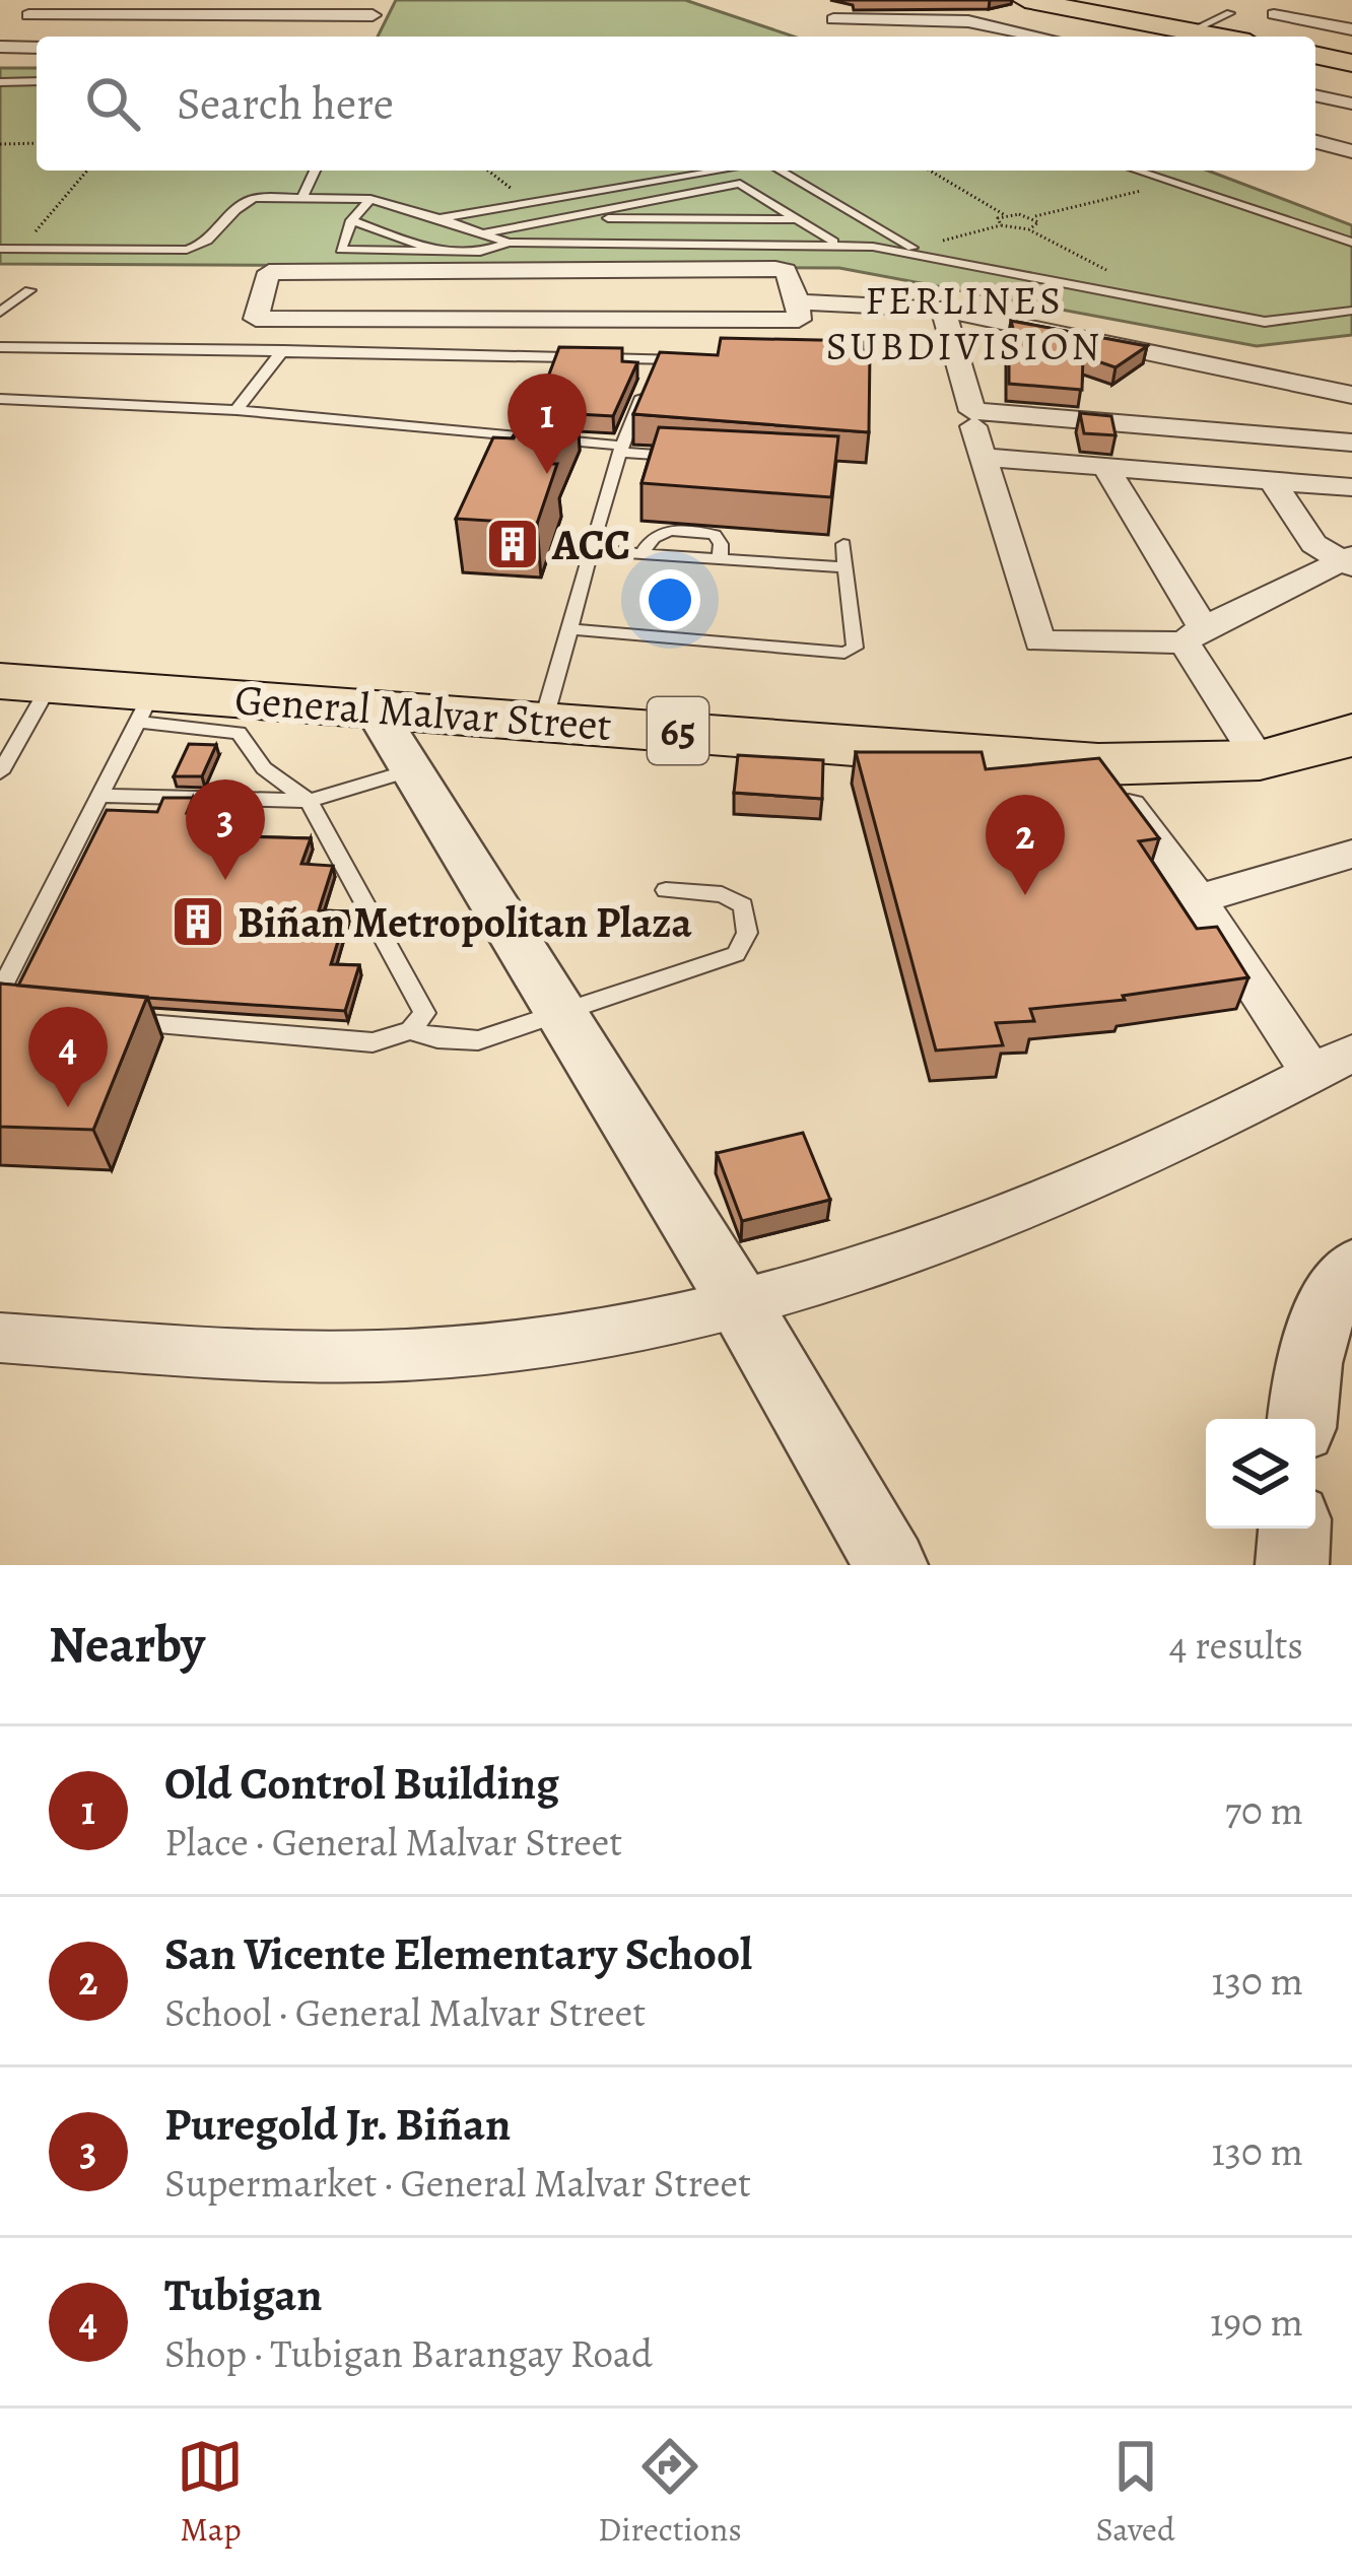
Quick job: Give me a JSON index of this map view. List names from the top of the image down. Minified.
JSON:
{"streets":{"highway":["General Malvar Street","65"]},"districts":["FERLINES SUBDIVISION"],"places":{"building":["ACC","Biñan Metropolitan Plaza"]},"page":{"search":"Search here","pins":["1","3","2","4"],"heading":["Nearby","4 results"],"list":[{"mark":"1","name":"Old Control Building","note":"Place · General Malvar Street","value":"70 m"},{"mark":"2","name":"San Vicente Elementary School","note":"School · General Malvar Street","value":"130 m"},{"mark":"3","name":"Puregold Jr. Biñan","note":"Supermarket · General Malvar Street","value":"130 m"},{"mark":"4","name":"Tubigan","note":"Shop · Tubigan Barangay Road","value":"190 m"}],"nav":["Map","Directions","Saved"]}}
